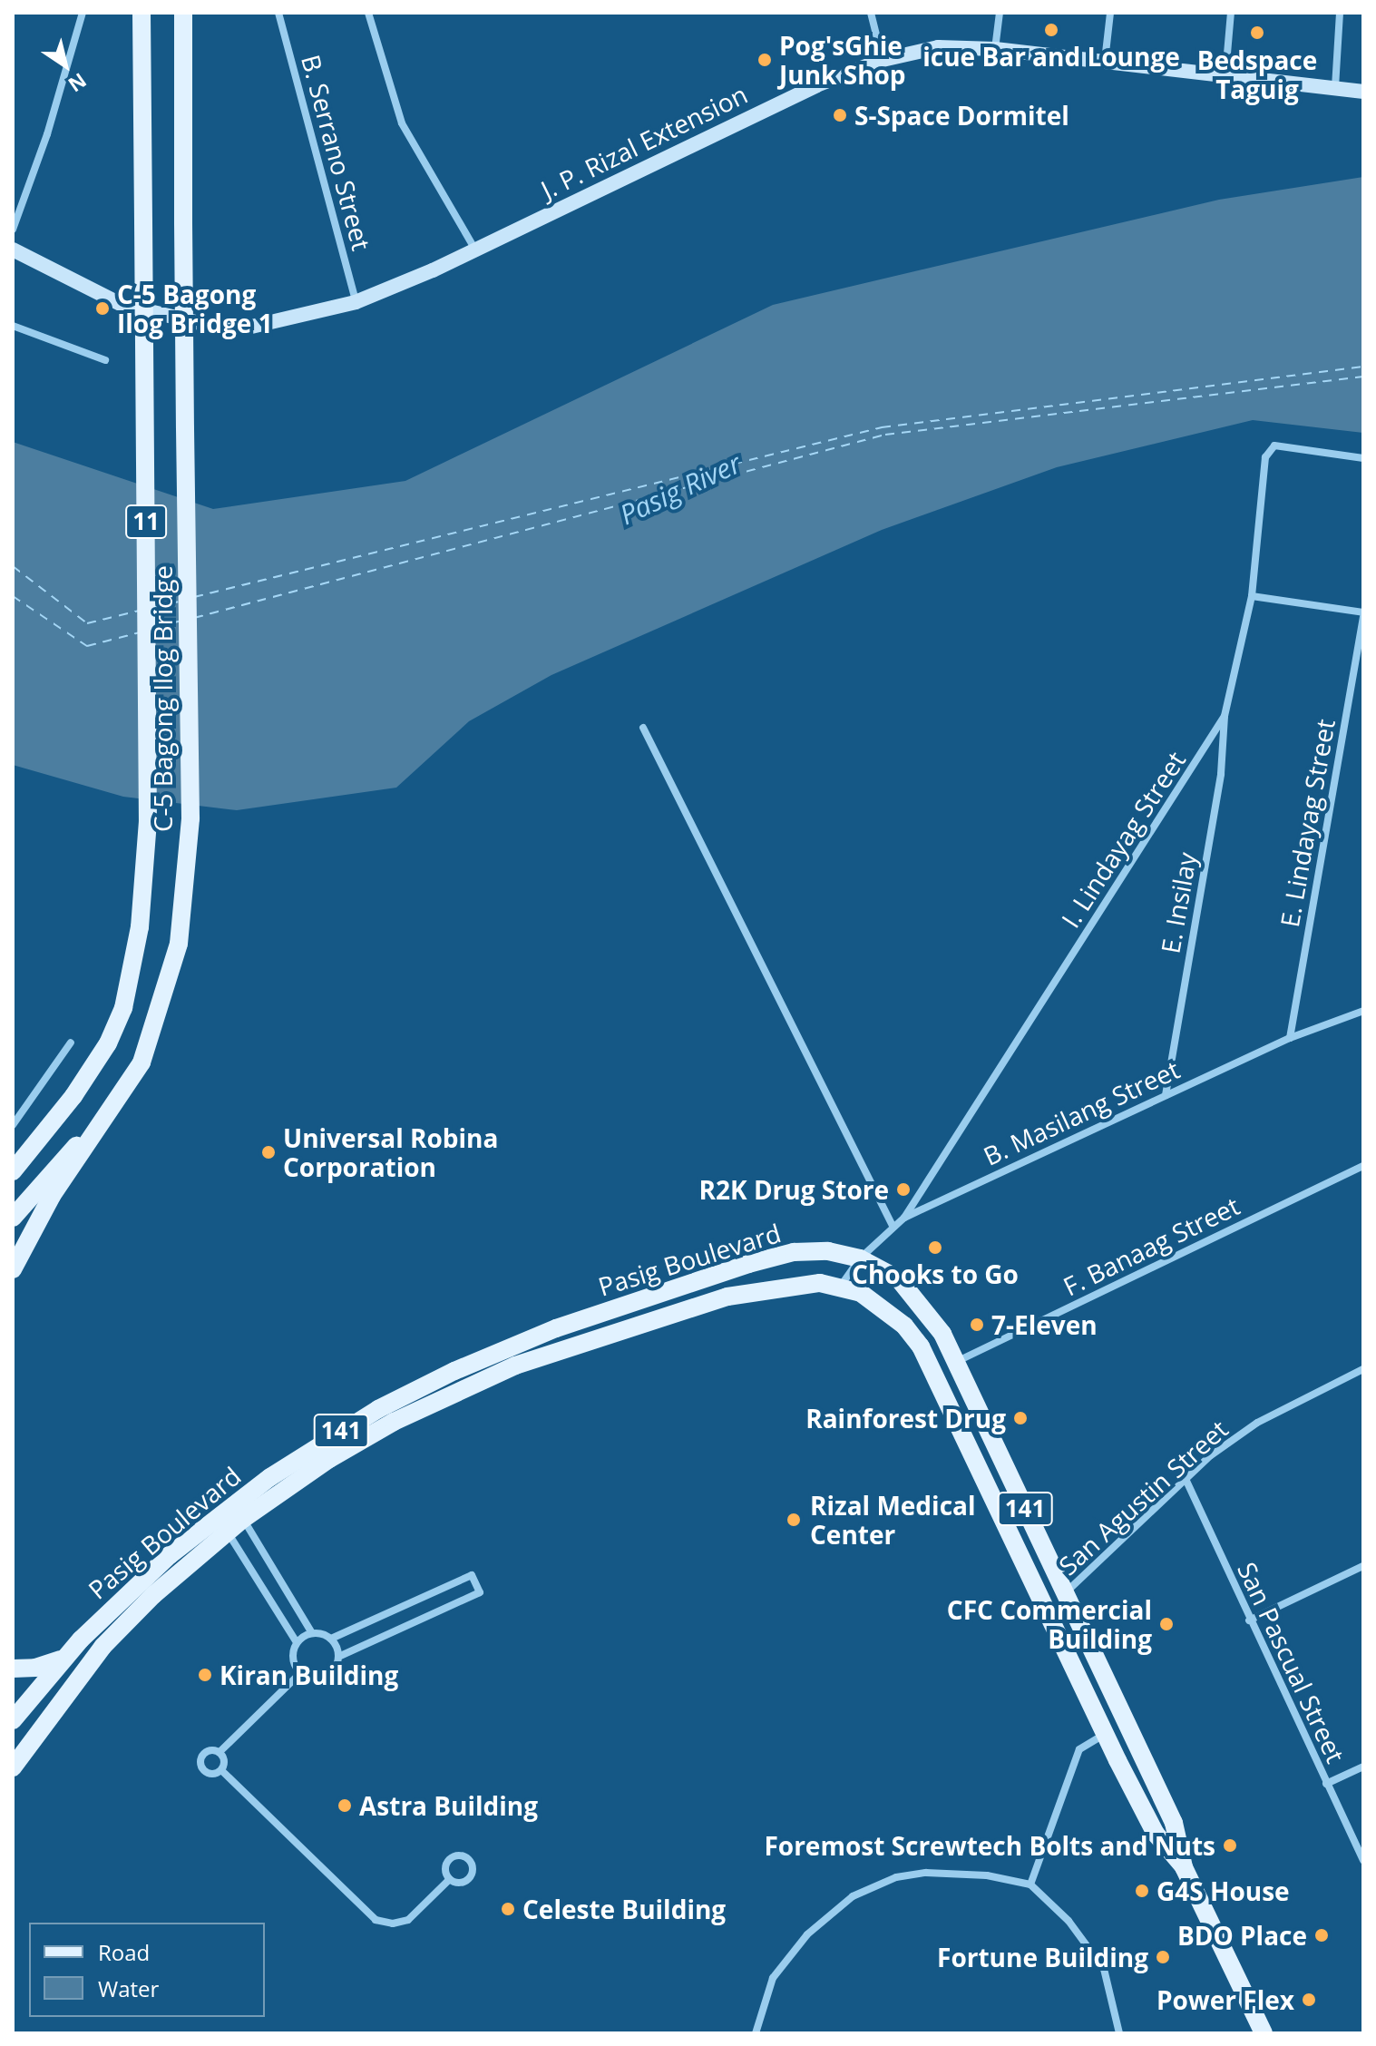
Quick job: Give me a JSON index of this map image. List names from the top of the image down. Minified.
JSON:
{"streets":{"main road":["J. P. Rizal Extension","11","C-5 Bagong Ilog Bridge","Pasig Boulevard","141"],"street":["B. Serrano Street","E. Lindayag Street","I. Lindayag Street","E. Insilay","B. Masilang Street","F. Banaag Street","San Agustin Street","San Pascual Street"]},"crossings":[["J. P. Rizal Extension","B. Serrano Street"],["11","C-5 Bagong Ilog Bridge"],["E. Lindayag Street","B. Masilang Street"],["I. Lindayag Street","E. Insilay"],["I. Lindayag Street","B. Masilang Street"],["E. Insilay","B. Masilang Street"],["B. Masilang Street","Pasig Boulevard"],["F. Banaag Street","Pasig Boulevard"],["Pasig Boulevard","San Agustin Street"],["San Agustin Street","San Pascual Street"]],"water":["Pasig River"],"places":["icue Bar and Lounge","Bedspace Taguig","Pog'sGhie Junk Shop","S-Space Dormitel","C-5 Bagong Ilog Bridge 1","Universal Robina Corporation","R2K Drug Store","Chooks to Go","7-Eleven","Rainforest Drug","Rizal Medical Center","CFC Commercial Building","Kiran Building","Astra Building","Foremost Screwtech Bolts and Nuts","G4S House","Celeste Building","BDO Place","Fortune Building","Power Flex"],"legend":["Road","Water"],"north":"bottom right"}
